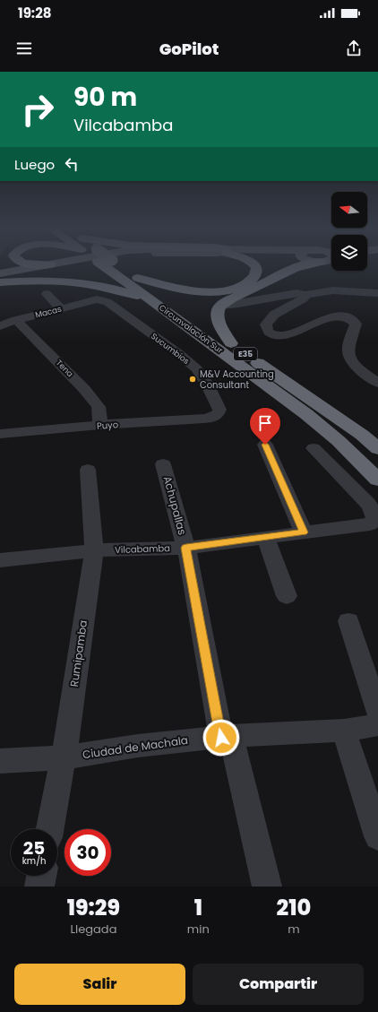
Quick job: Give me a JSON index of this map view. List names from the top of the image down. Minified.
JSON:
{"streets":{"highway":["Circunvalación Sur","E35"],"street":["Macas","Sucumbios","Tena","Puyo","Achupallas","Vilcabamba","Rumipamba","Ciudad de Machala"]},"crossings":[["Macas","Sucumbios"],["Macas","Tena"],["Sucumbios","Puyo"],["Tena","Puyo"],["Achupallas","Vilcabamba"],["Achupallas","Ciudad de Machala"],["Vilcabamba","Rumipamba"],["Rumipamba","Ciudad de Machala"]],"places":["M&V Accounting Consultant"],"north":"left","page":{"status":"19:28","header":"GoPilot","turn":["90 m","Vilcabamba"],"then":"Luego","speed":"25 km/h","limit":"30","eta":["19:29","Llegada","1","min","210","m"],"buttons":["Salir","Compartir"]}}
